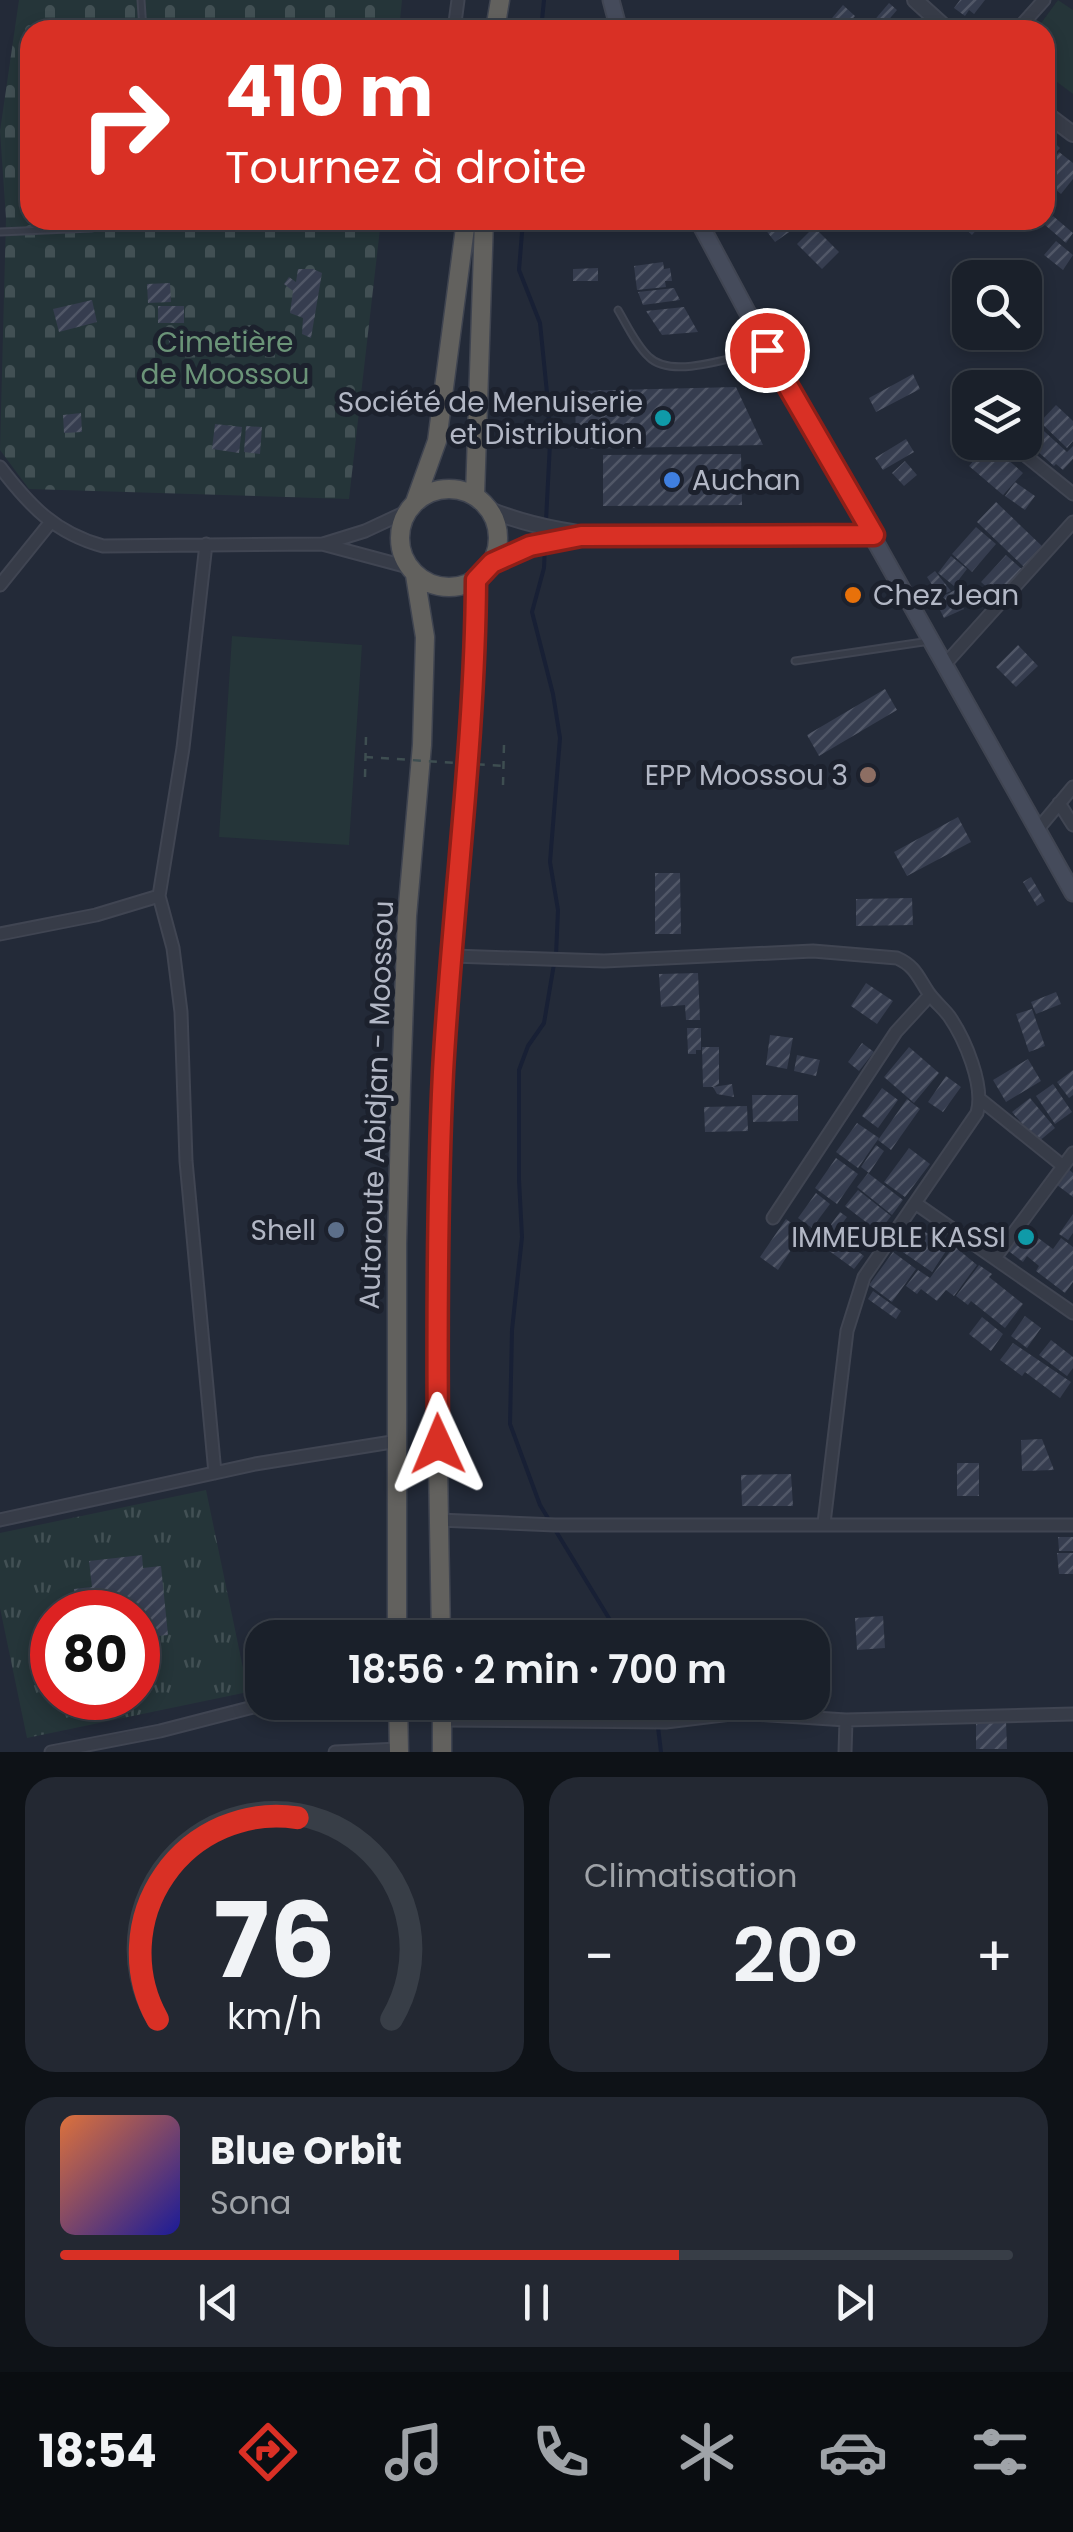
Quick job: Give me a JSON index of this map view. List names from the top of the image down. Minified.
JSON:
{"streets":{"highway":["Autoroute Abidjan - Moossou"]},"parks":["Cimetière de Moossou"],"places":["Société de Menuiserie et Distribution","Auchan","Chez Jean","EPP Moossou 3","Shell","IMMEUBLE KASSI"],"page":{"turn":["410 m","Tournez à droite"],"limit":"80","trip":"18:56 · 2 min · 700 m","tile":"Climatisation","heat":["−","20°","+"],"song":["Blue Orbit","Sona"],"tabs":"18:54","gauge":["76","km/h"]}}
